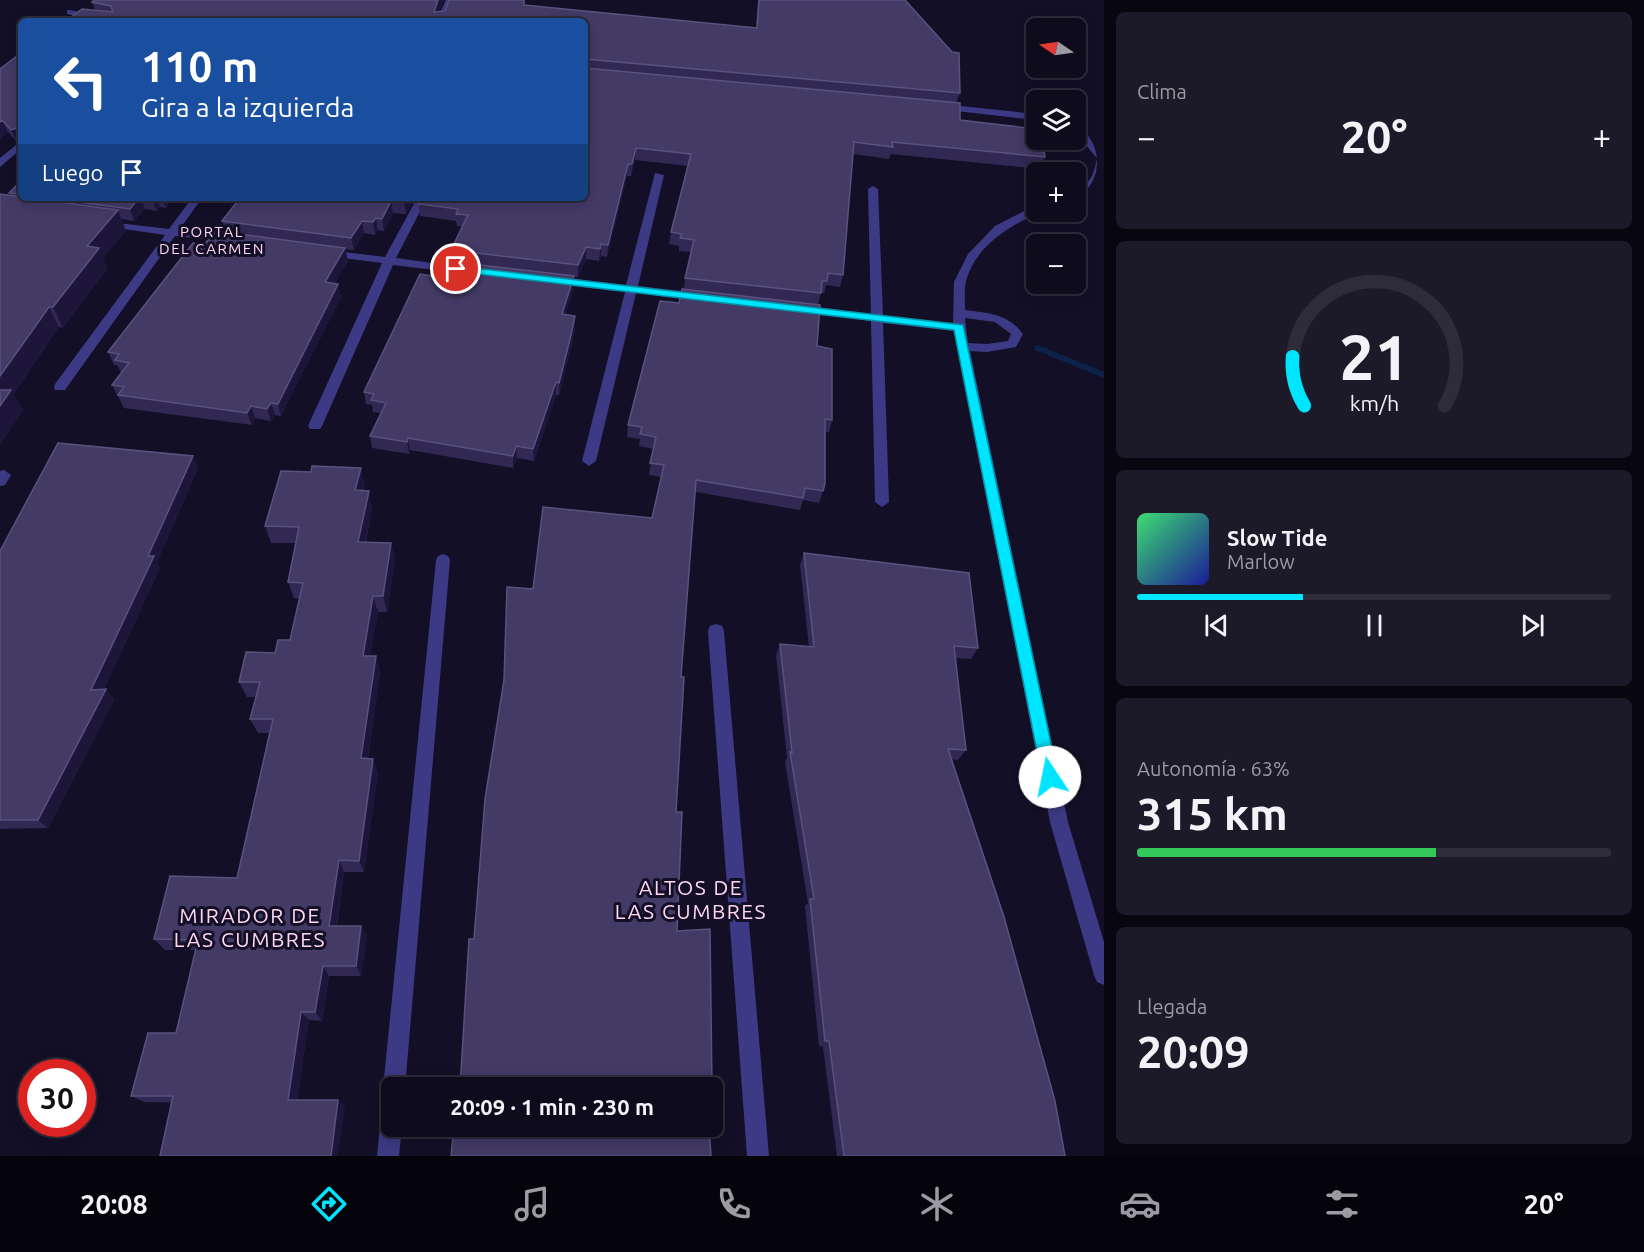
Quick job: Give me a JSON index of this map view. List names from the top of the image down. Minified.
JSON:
{"districts":["PORTAL DEL CARMEN","ALTOS DE LAS CUMBRES","MIRADOR DE LAS CUMBRES"],"north":"left","page":{"tile":["Clima",["Autonomía · 63%","315 km"],["Llegada","20:09"]],"map_buttons":["+","−"],"turn":["110 m","Gira a la izquierda"],"heat":["−","20°","+"],"then":"Luego","song":["Slow Tide","Marlow"],"limit":"30","trip":"20:09 · 1 min · 230 m","tabs":["20:08","20°"],"gauge":["21","km/h"]}}
